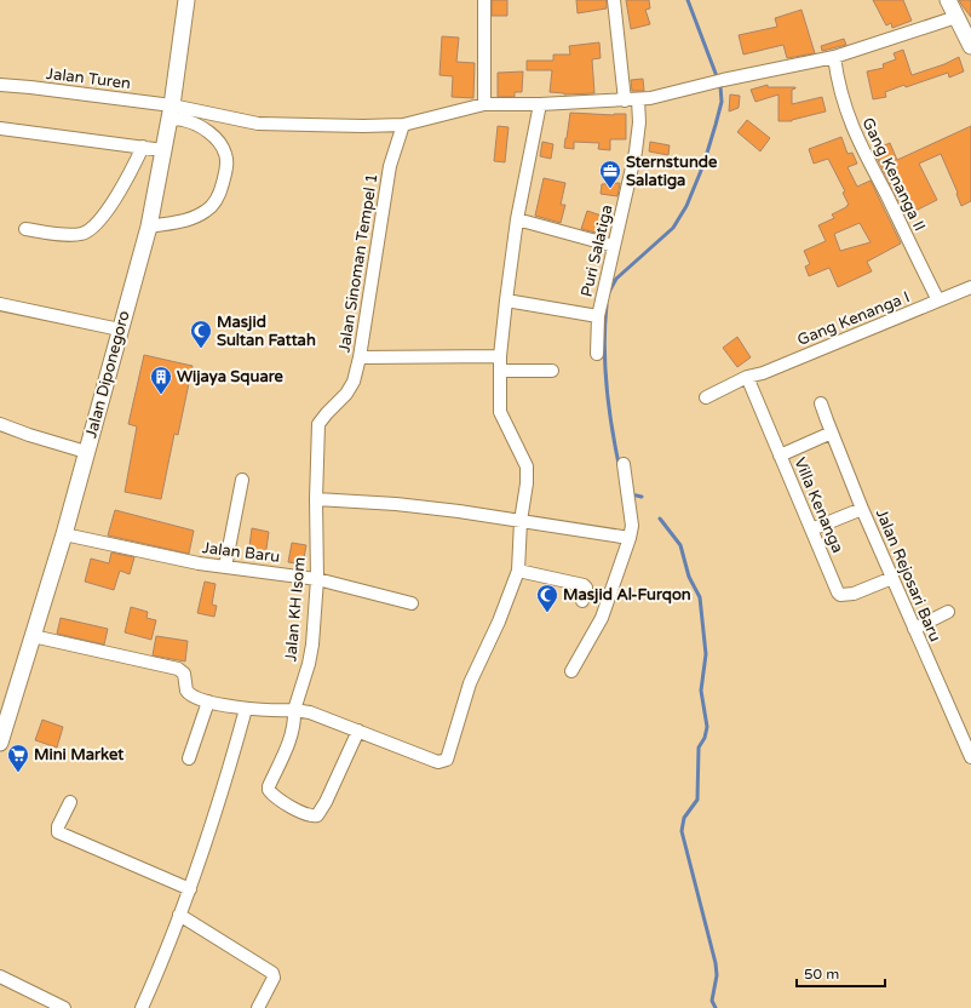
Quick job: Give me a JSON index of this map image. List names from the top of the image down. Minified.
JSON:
{"streets":{"main road":["Jalan Diponegoro"],"street":["Jalan Turen","Gang Kenanga II","Puri Salatiga","Jalan Sinoman Tempel 1","Gang Kenanga I","Villa Kenanga","Jalan Baru","Jalan Rejosari Baru","Jalan KH Isom"]},"crossings":[["Jalan Turen","Jalan Diponegoro"],["Gang Kenanga II","Gang Kenanga I"],["Jalan Sinoman Tempel 1","Jalan KH Isom"],["Gang Kenanga I","Villa Kenanga"],["Jalan Diponegoro","Jalan Baru"],["Villa Kenanga","Jalan Rejosari Baru"],["Jalan Baru","Jalan KH Isom"]],"places":{"office":["Sternstunde Salatiga"],"mosque":["Masjid Sultan Fattah","Masjid Al-Furqon"],"building":["Wijaya Square"],"supermarket":["Mini Market"]},"scale_bar":"50 m"}
